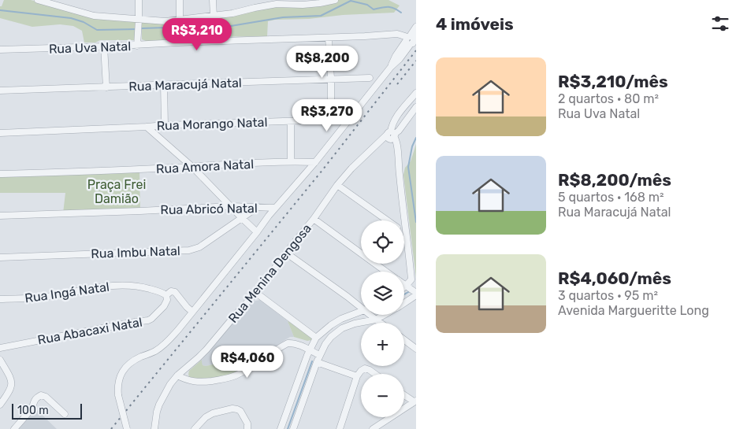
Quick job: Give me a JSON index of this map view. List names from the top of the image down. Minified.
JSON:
{"streets":{"street":["Rua Uva Natal","Rua Maracujá Natal","Rua Morango Natal","Rua Amora Natal","Rua Abricó Natal","Rua Imbu Natal","Rua Menina Dengosa","Rua Ingá Natal","Rua Abacaxi Natal"]},"crossings":[["Rua Abricó Natal","Rua Imbu Natal"],["Rua Ingá Natal","Rua Abacaxi Natal"]],"parks":["Praça Frei Damião"],"scale_bar":"100 m","page":{"heading":"4 imóveis","price":["R$3,210","R$8,200","R$3,270","R$4,060"],"list":[{"name":"R$3,210/mês","note":"2 quartos · 80 m² · Rua Uva Natal"},{"name":"R$8,200/mês","note":"5 quartos · 168 m² · Rua Maracujá Natal"},{"name":"R$4,060/mês","note":"3 quartos · 95 m² · Avenida Margueritte Long"}],"map_buttons":["+","−"],"scale":"100 m"}}
